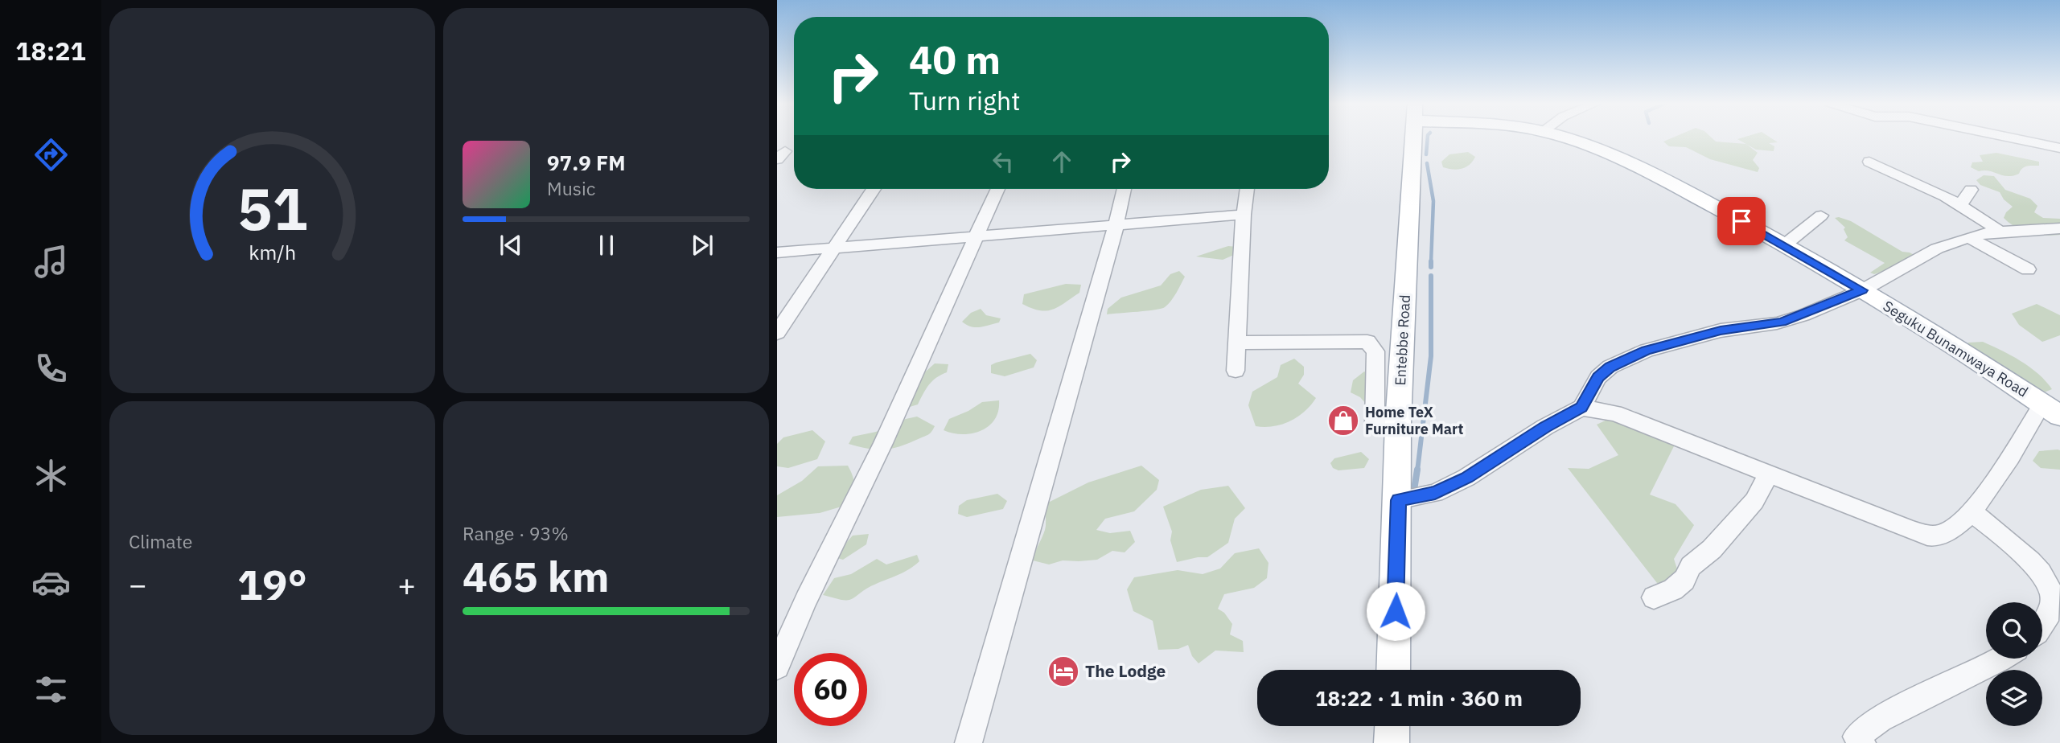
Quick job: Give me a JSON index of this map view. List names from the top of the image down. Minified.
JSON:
{"streets":{"main road":["Entebbe Road","Seguku Bunamwaya Road"]},"places":{"shop":["Home TeX Furniture Mart"],"hotel":["The Lodge"]},"page":{"tabs":"18:21","turn":["40 m","Turn right"],"song":["97.9 FM","Music"],"tile":["Climate",["Range · 93%","465 km"]],"heat":["−","19°","+"],"limit":"60","trip":"18:22 · 1 min · 360 m","gauge":["51","km/h"]}}
